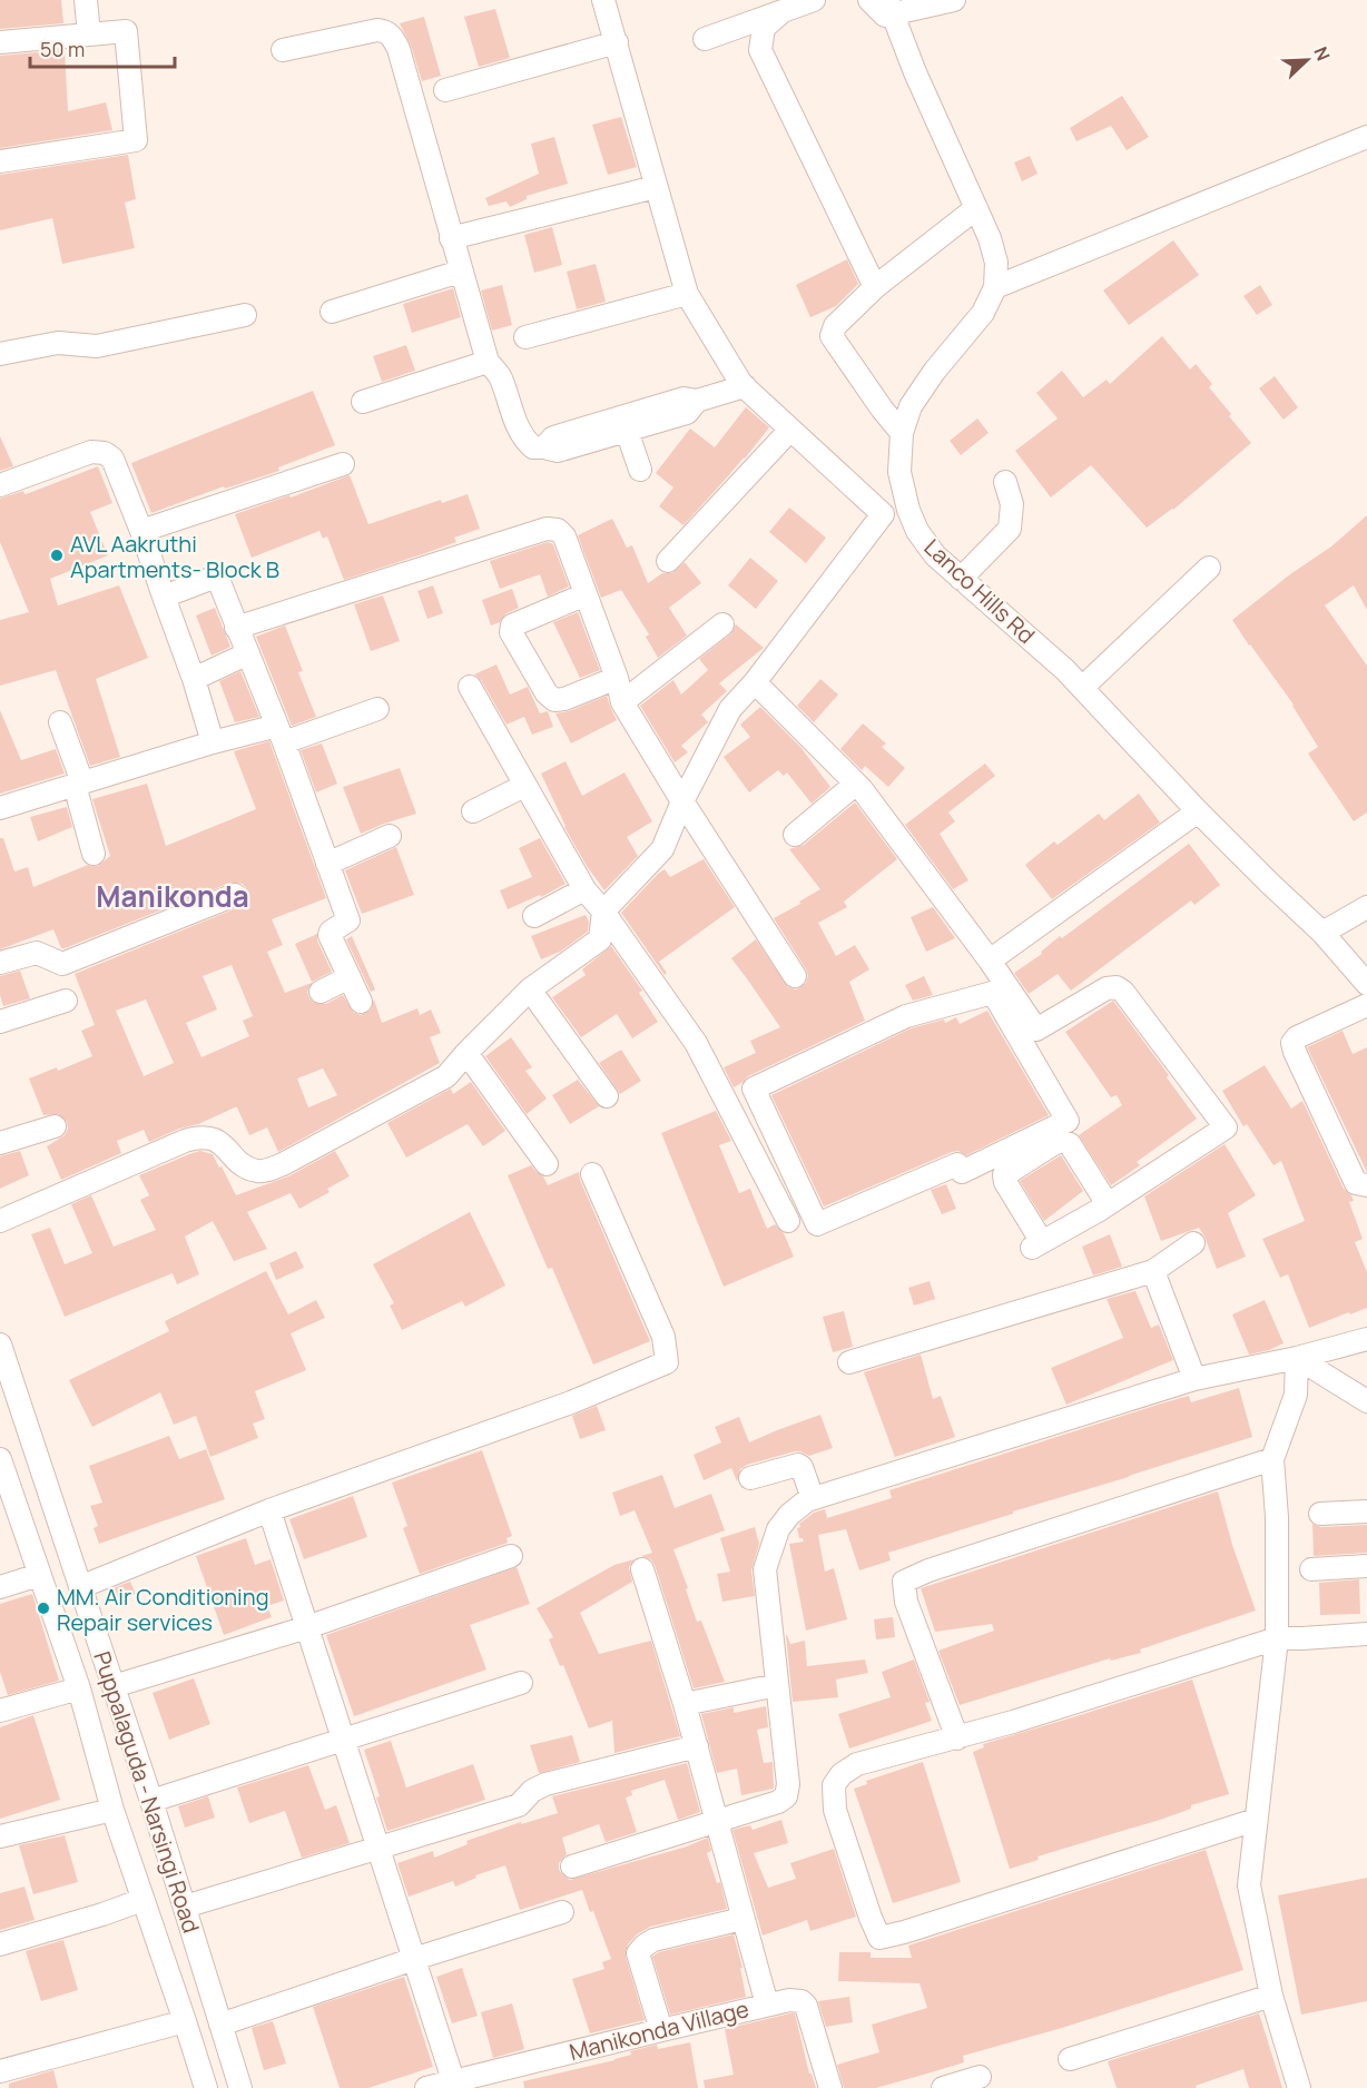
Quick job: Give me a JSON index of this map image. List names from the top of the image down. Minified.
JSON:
{"streets":{"street":["Lanco Hills Rd","Puppalaguda - Narsingi Road","Manikonda Village"]},"districts":["Manikonda"],"places":["AVL Aakruthi Apartments- Block B","MM. Air Conditioning Repair services"],"scale_bar":"50 m","north":"top right"}
